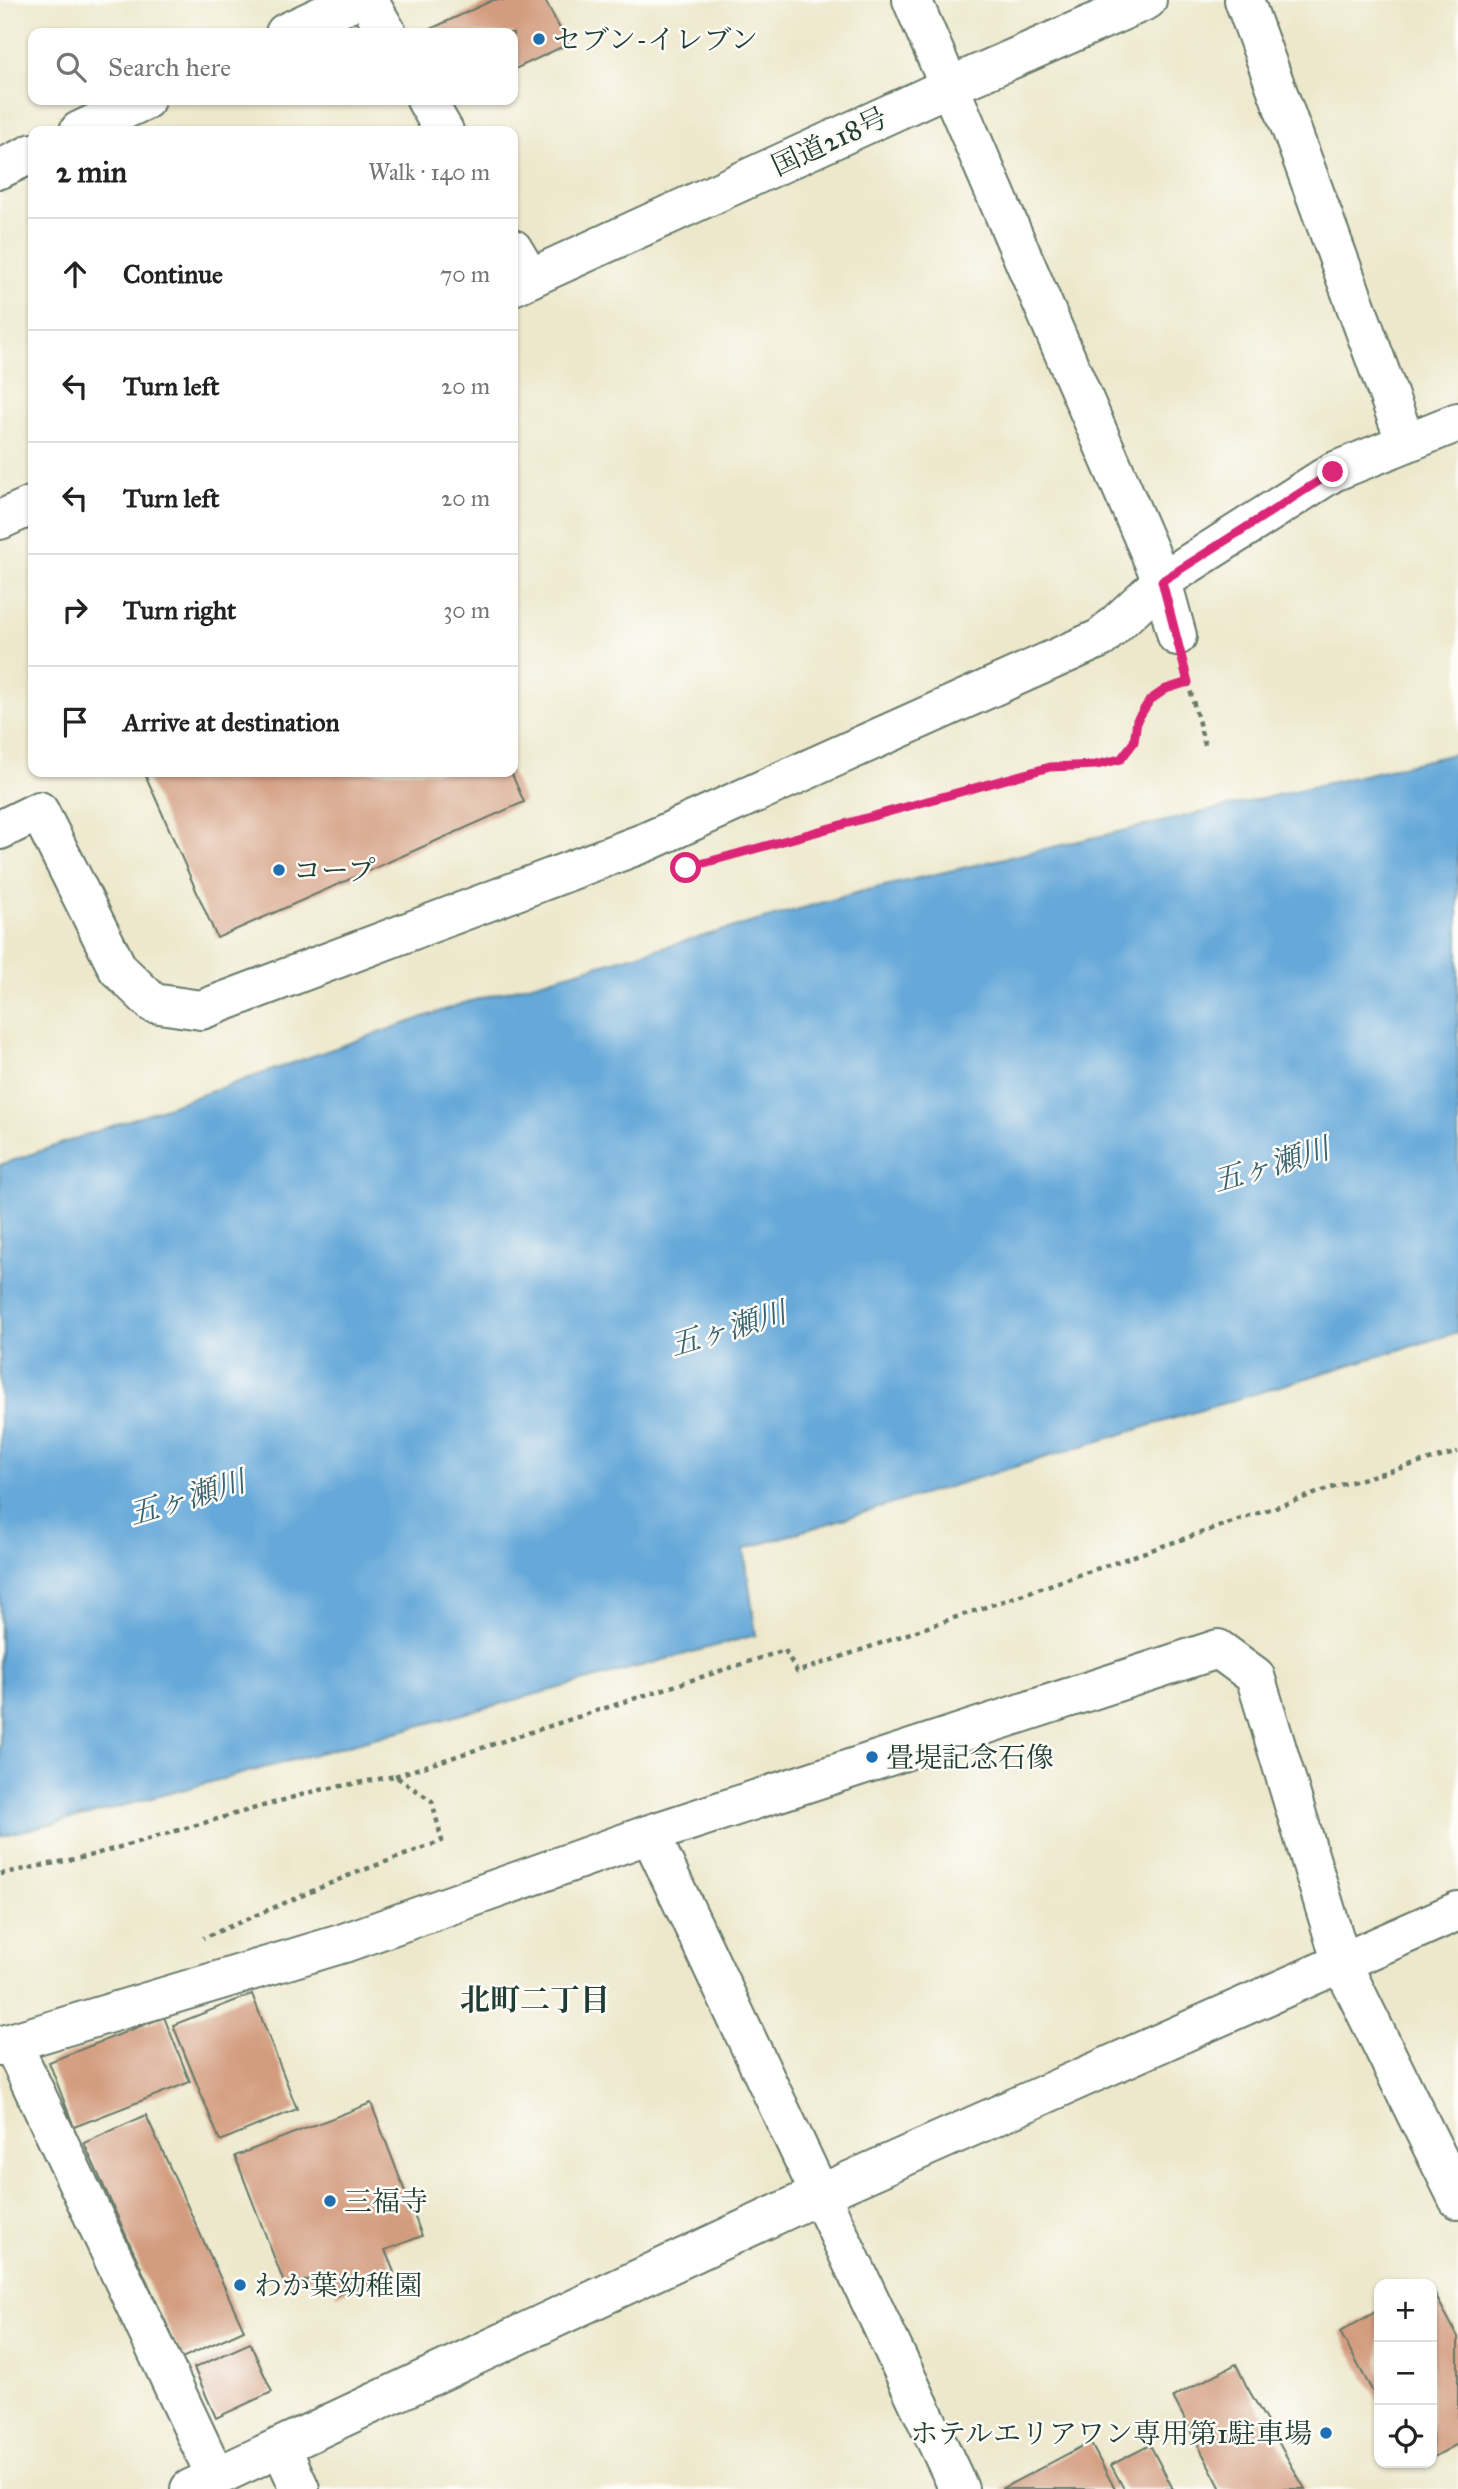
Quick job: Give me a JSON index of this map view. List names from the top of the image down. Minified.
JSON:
{"streets":{"main road":["国道218号"]},"districts":["北町二丁目"],"water":["五ヶ瀬川"],"places":["セブン-イレブン","コープ","畳堤記念石像","三福寺","わか葉幼稚園","ホテルエリアワン専用第1駐車場"],"page":{"search":"Search here","heading":["2 min","Walk · 140 m"],"list":[["Continue","70 m"],["Turn left","20 m"],["Turn left","20 m"],["Turn right","30 m"],"Arrive at destination"],"map_buttons":["+","−"]}}
